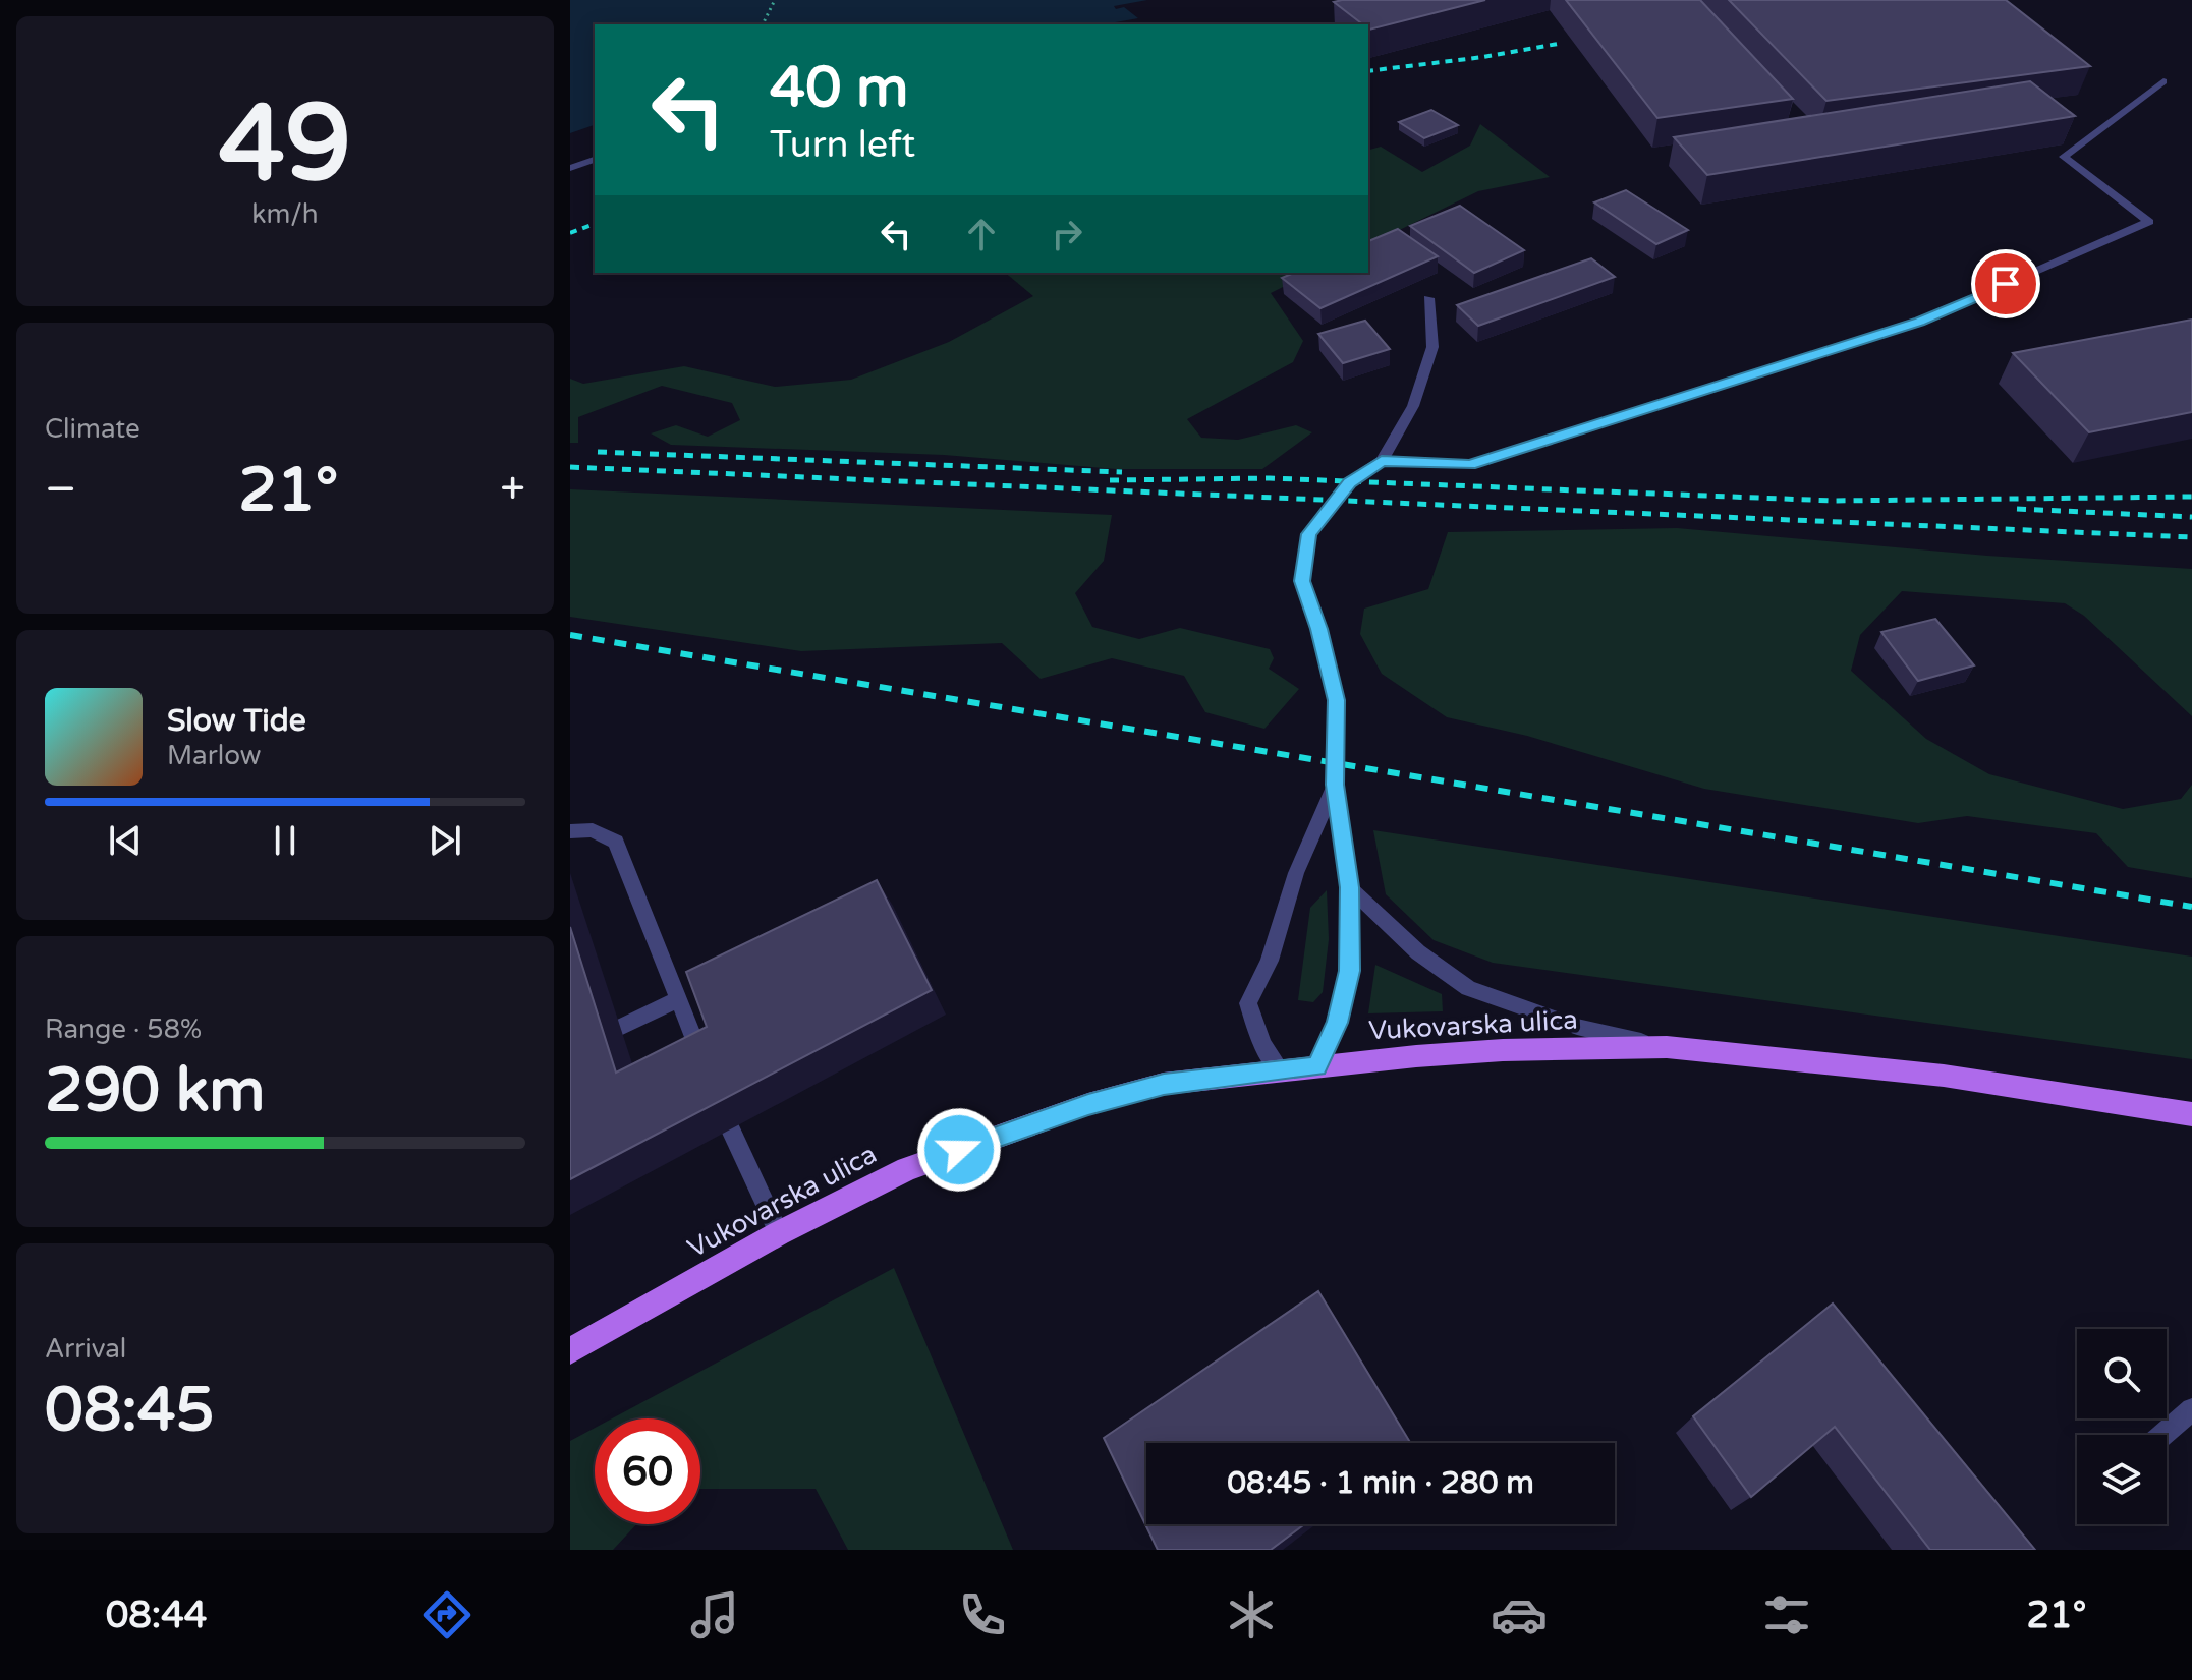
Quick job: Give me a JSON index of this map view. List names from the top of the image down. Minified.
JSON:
{"streets":{"main road":["Vukovarska ulica"]},"page":{"tile":[["49","km/h"],"Climate",["Range · 58%","290 km"],["Arrival","08:45"]],"turn":["40 m","Turn left"],"heat":["−","21°","+"],"song":["Slow Tide","Marlow"],"limit":"60","trip":"08:45 · 1 min · 280 m","tabs":["08:44","21°"]}}
